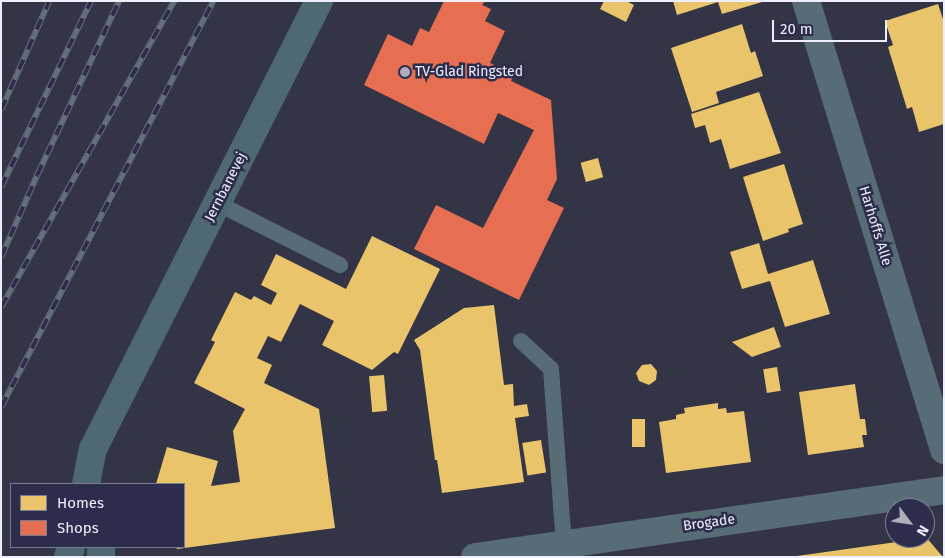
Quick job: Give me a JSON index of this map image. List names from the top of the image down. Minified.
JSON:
{"streets":{"main road":["Jernbanevej"],"street":["Harhoffs Alle","Brogade"]},"places":["TV-Glad Ringsted"],"legend":["Homes","Shops"],"scale_bar":"20 m","north":"bottom right"}
